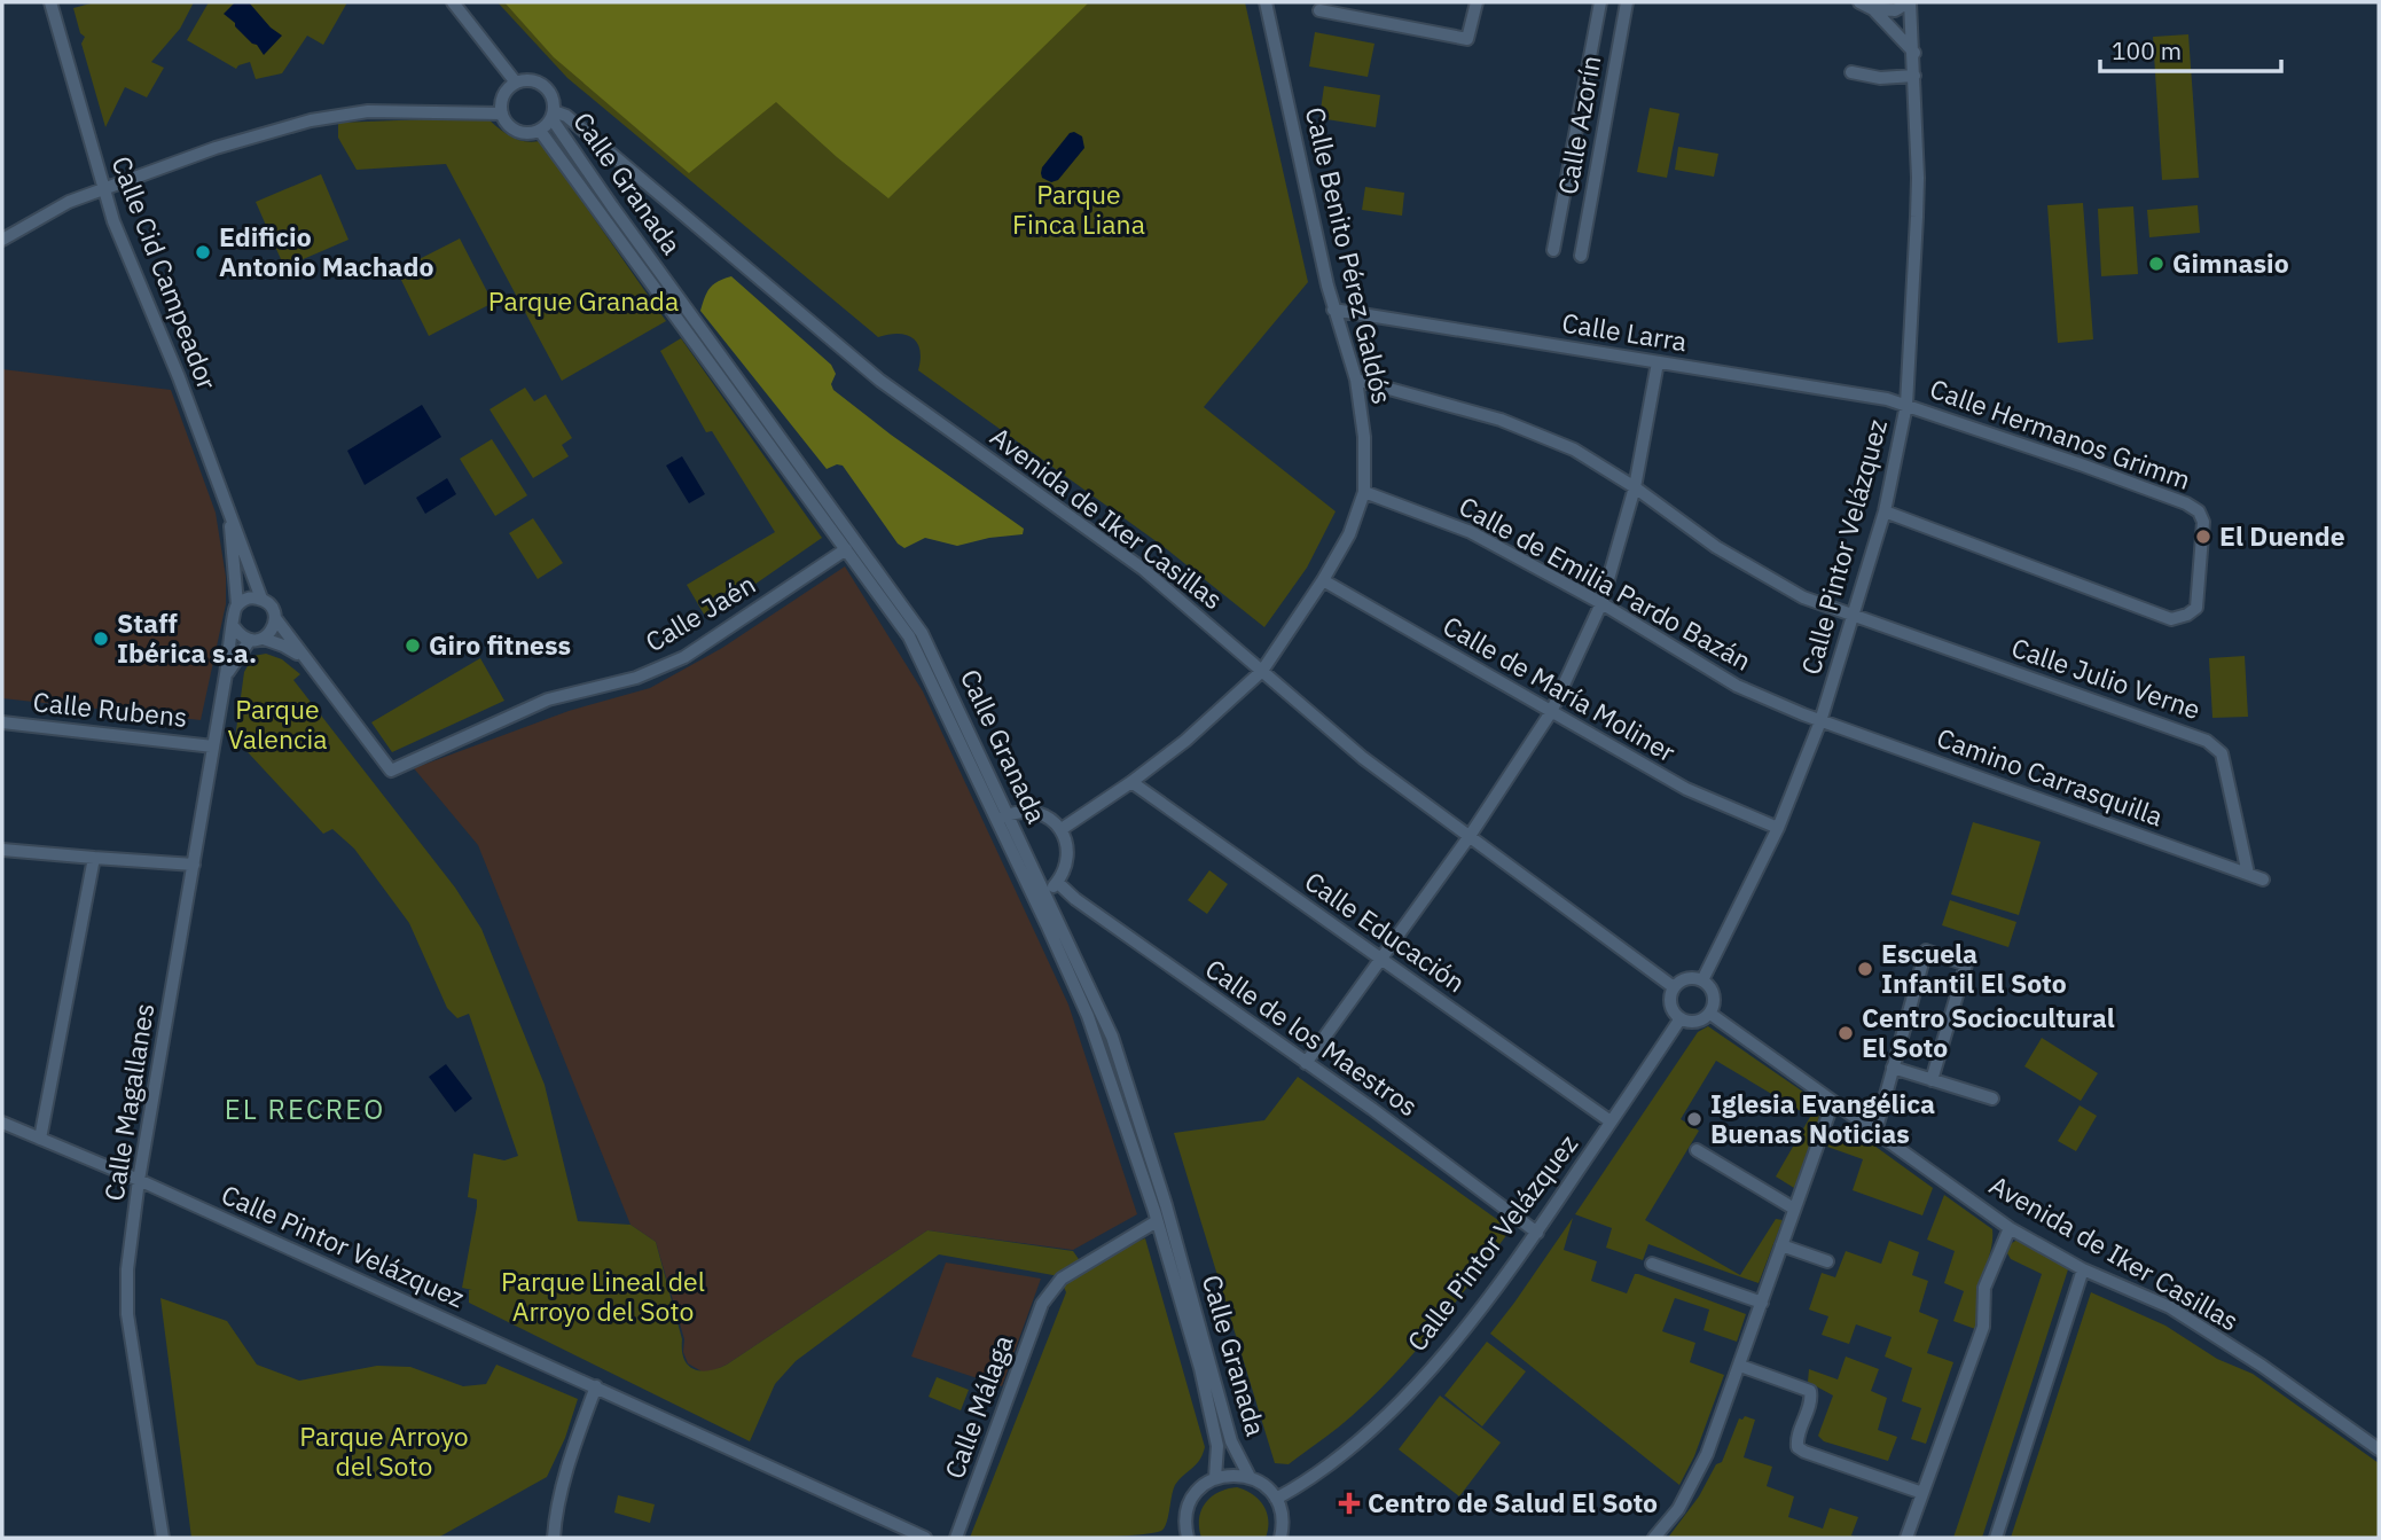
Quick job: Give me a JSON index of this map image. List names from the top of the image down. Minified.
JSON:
{"streets":{"street":["Calle Azorín","Calle Granada","Calle Benito Pérez Galdós","Calle Cid Campeador","Calle Larra","Calle Hermanos Grimm","Avenida de Iker Casillas","Calle Pintor Velázquez","Calle de Emilia Pardo Bazán","Calle Jaén","Calle Julio Verne","Calle de María Moliner","Calle Rubens","Camino Carrasquilla","Calle Educación","Calle de los Maestros","Calle Magallanes","Calle Málaga"]},"crossings":[["Calle Granada","Avenida de Iker Casillas"],["Calle Granada","Calle Jaén"],["Calle Granada","Calle Málaga"],["Calle Benito Pérez Galdós","Calle Larra"],["Calle Benito Pérez Galdós","Avenida de Iker Casillas"],["Calle Benito Pérez Galdós","Calle de Emilia Pardo Bazán"],["Calle Benito Pérez Galdós","Calle Julio Verne"],["Calle Benito Pérez Galdós","Calle de María Moliner"],["Calle Benito Pérez Galdós","Calle Educación"],["Calle Cid Campeador","Calle Magallanes"],["Calle Larra","Calle Hermanos Grimm"],["Calle Larra","Calle Pintor Velázquez"],["Calle Hermanos Grimm","Calle Pintor Velázquez"],["Avenida de Iker Casillas","Calle Pintor Velázquez"],["Calle Pintor Velázquez","Calle de Emilia Pardo Bazán"],["Calle Pintor Velázquez","Calle Julio Verne"],["Calle Pintor Velázquez","Calle de María Moliner"],["Calle Pintor Velázquez","Camino Carrasquilla"],["Calle Pintor Velázquez","Calle Educación"],["Calle Pintor Velázquez","Calle de los Maestros"],["Calle Pintor Velázquez","Calle Magallanes"],["Calle de Emilia Pardo Bazán","Camino Carrasquilla"],["Calle Julio Verne","Camino Carrasquilla"],["Calle Rubens","Calle Magallanes"]],"districts":["EL RECREO"],"parks":["Parque Finca Liana","Parque Granada","Parque Valencia","Parque Lineal del Arroyo del Soto","Parque Arroyo del Soto"],"places":{"other":["Edificio Antonio Machado","Gimnasio","El Duende","Staff Ibérica s.a.","Giro fitness","Escuela Infantil El Soto","Centro Sociocultural El Soto","Iglesia Evangélica Buenas Noticias"],"health":["Centro de Salud El Soto"]},"scale_bar":"100 m"}
